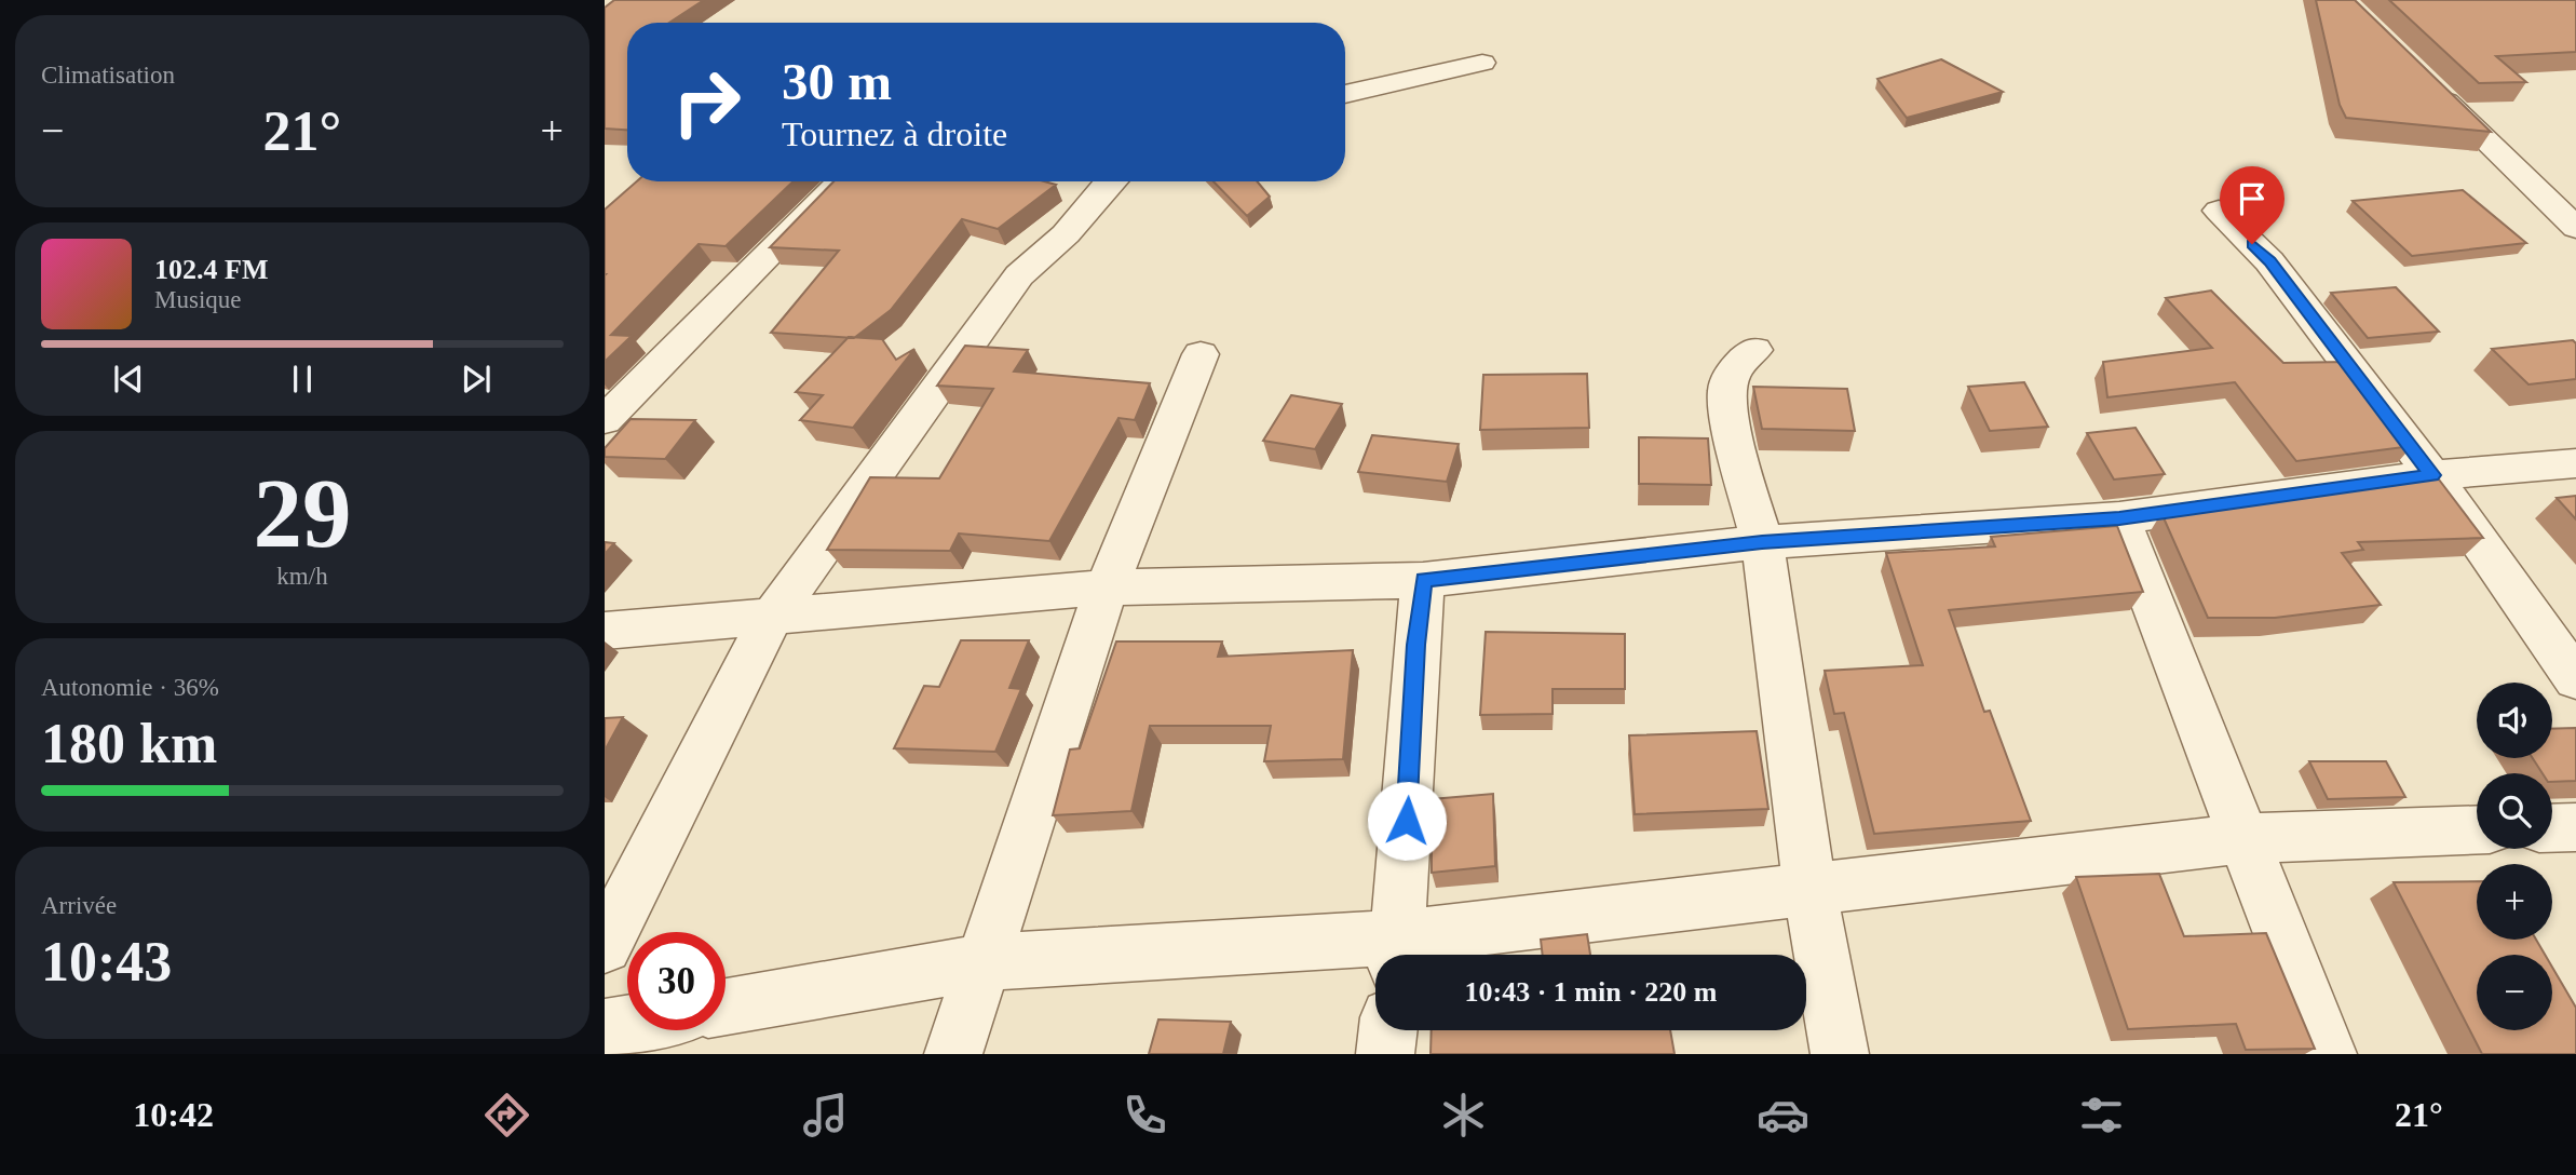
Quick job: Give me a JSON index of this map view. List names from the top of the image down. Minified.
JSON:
{"page":{"tile":["Climatisation",["29","km/h"],["Autonomie · 36%","180 km"],["Arrivée","10:43"]],"turn":["30 m","Tournez à droite"],"heat":["−","21°","+"],"song":["102.4 FM","Musique"],"map_buttons":["+","−"],"limit":"30","trip":"10:43 · 1 min · 220 m","tabs":["10:42","21°"]}}
